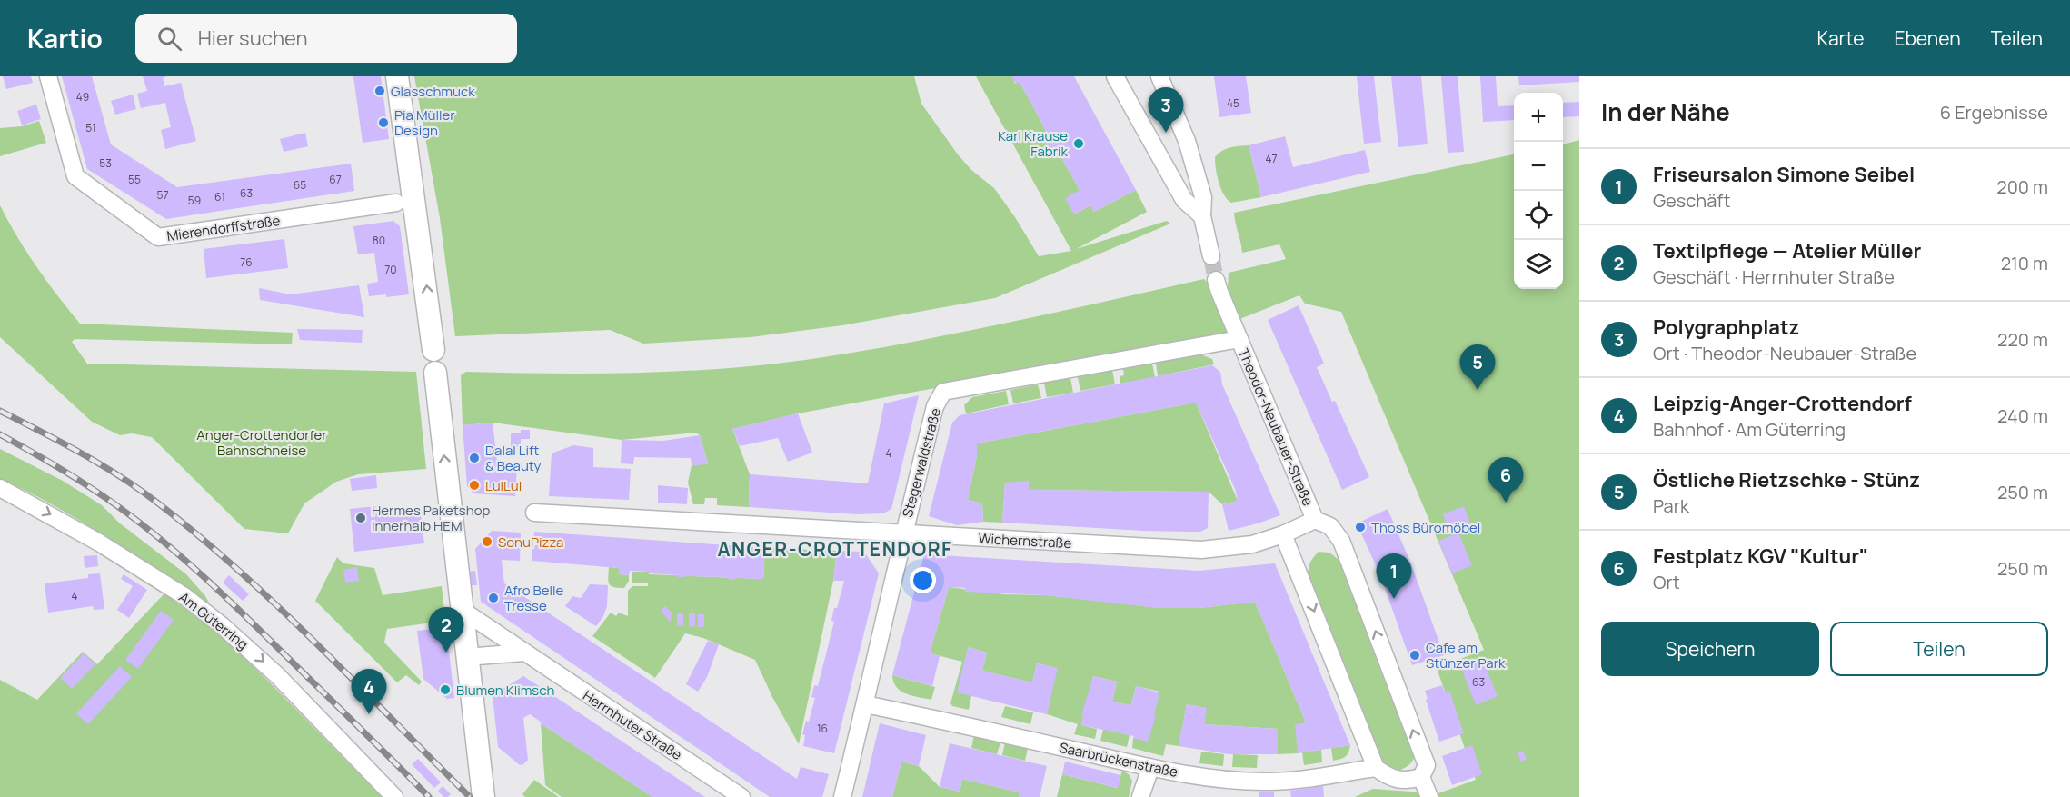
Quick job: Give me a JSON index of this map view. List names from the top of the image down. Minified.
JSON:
{"streets":{"street":["Mierendorffstraße","Theodor-Neubauer-Straße","Stegerwaldstraße","Wichernstraße","Am Güterring","Herrnhuter Straße","Saarbrückenstraße"]},"crossings":[["Theodor-Neubauer-Straße","Stegerwaldstraße"],["Theodor-Neubauer-Straße","Wichernstraße"],["Stegerwaldstraße","Wichernstraße"],["Stegerwaldstraße","Saarbrückenstraße"]],"one_way":["Am Güterring"],"districts":["ANGER-CROTTENDORF"],"parks":["Anger-Crottendorfer Bahnschneise"],"places":["Glasschmuck","Pia Müller Design","Karl Krause Fabrik","Dalal Lift & Beauty","LuiLui","Hermes Paketshop innerhalb HEM","Thoss Büromöbel","SonuPizza","Afro Belle Tresse","Cafe am Stünzer Park","Blumen Klimsch"],"house_numbers":["49","45","51","47","53","55","67","65","63","57","61","59","80","76","70","4","4","63","16"],"page":{"header":"Kartio","search":"Hier suchen","nav":["Karte","Ebenen","Teilen"],"heading":["In der Nähe","6 Ergebnisse"],"pins":["3","5","6","1","2","4"],"map_buttons":["+","−"],"list":[{"mark":"1","name":"Friseursalon Simone Seibel","note":"Geschäft","value":"200 m"},{"mark":"2","name":"Textilpflege — Atelier Müller","note":"Geschäft · Herrnhuter Straße","value":"210 m"},{"mark":"3","name":"Polygraphplatz","note":"Ort · Theodor-Neubauer-Straße","value":"220 m"},{"mark":"4","name":"Leipzig-Anger-Crottendorf","note":"Bahnhof · Am Güterring","value":"240 m"},{"mark":"5","name":"Östliche Rietzschke - Stünz","note":"Park","value":"250 m"},{"mark":"6","name":"Festplatz KGV \"Kultur\"","note":"Ort","value":"250 m"}],"buttons":["Speichern","Teilen"]}}
